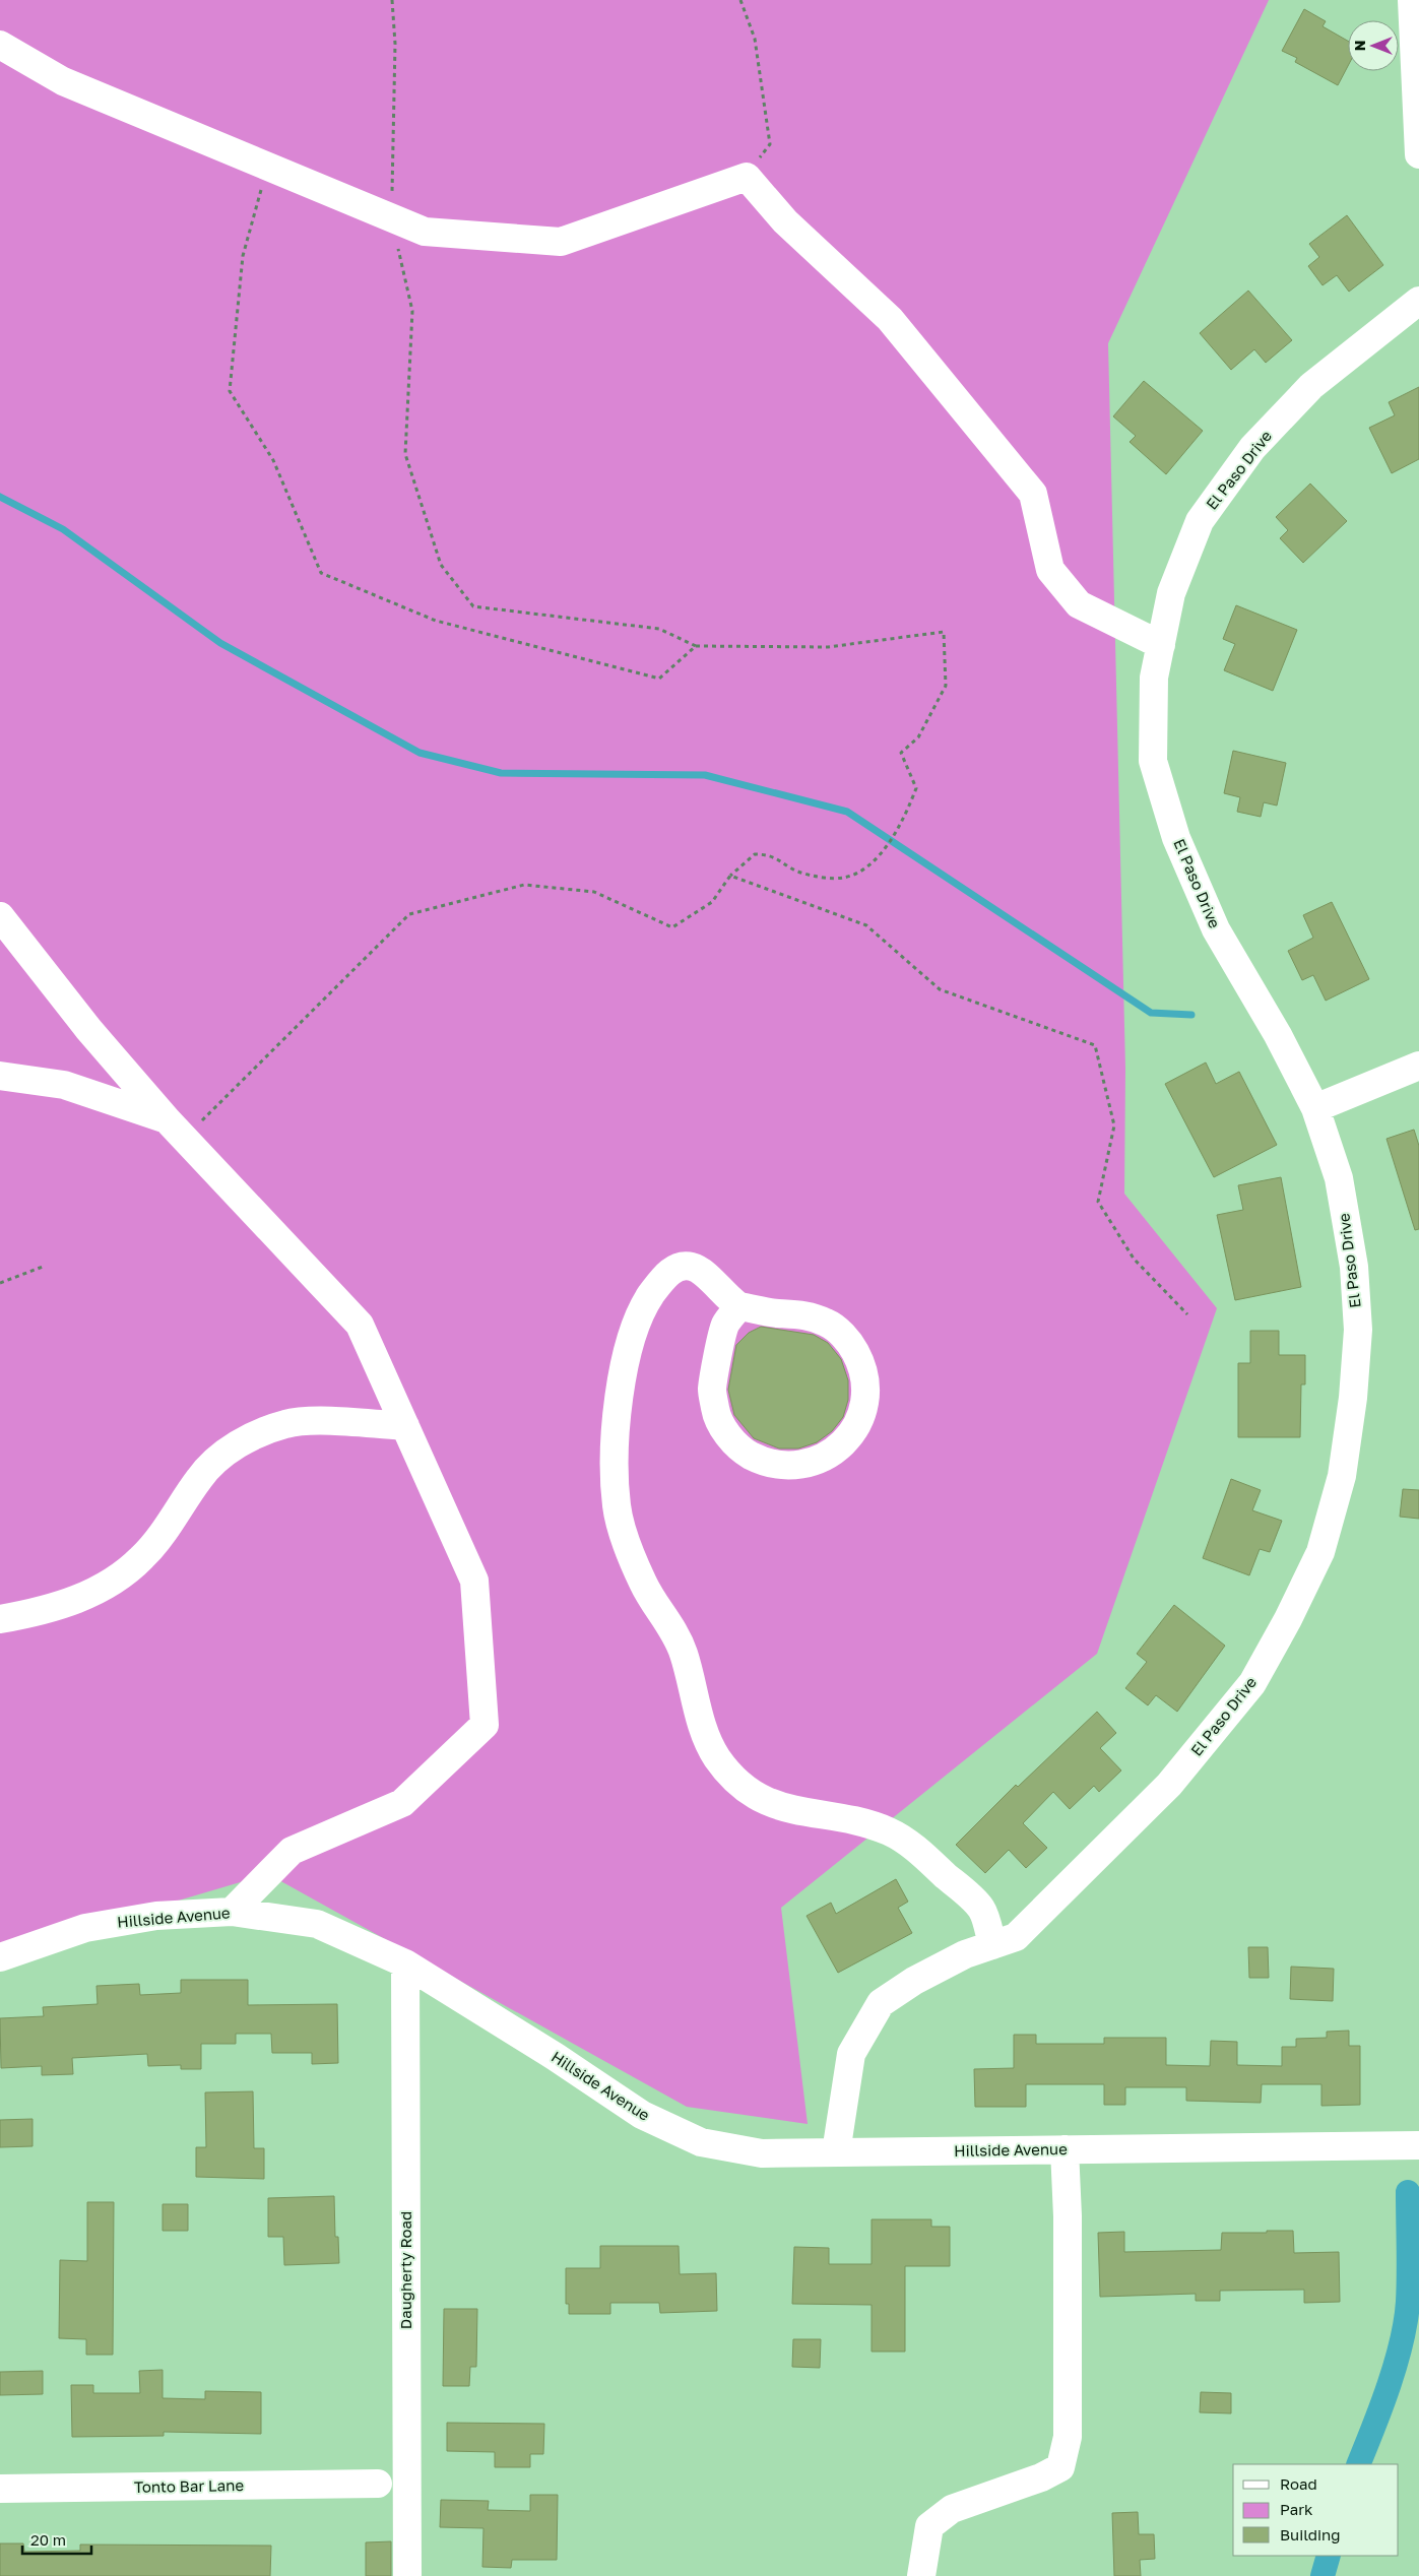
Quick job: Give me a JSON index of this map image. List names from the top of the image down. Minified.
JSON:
{"streets":{"street":["El Paso Drive","Hillside Avenue","Daugherty Road","Tonto Bar Lane"]},"crossings":[["El Paso Drive","Hillside Avenue"],["Hillside Avenue","Daugherty Road"]],"legend":["Road","Park","Building"],"scale_bar":"20 m","north":"left"}
